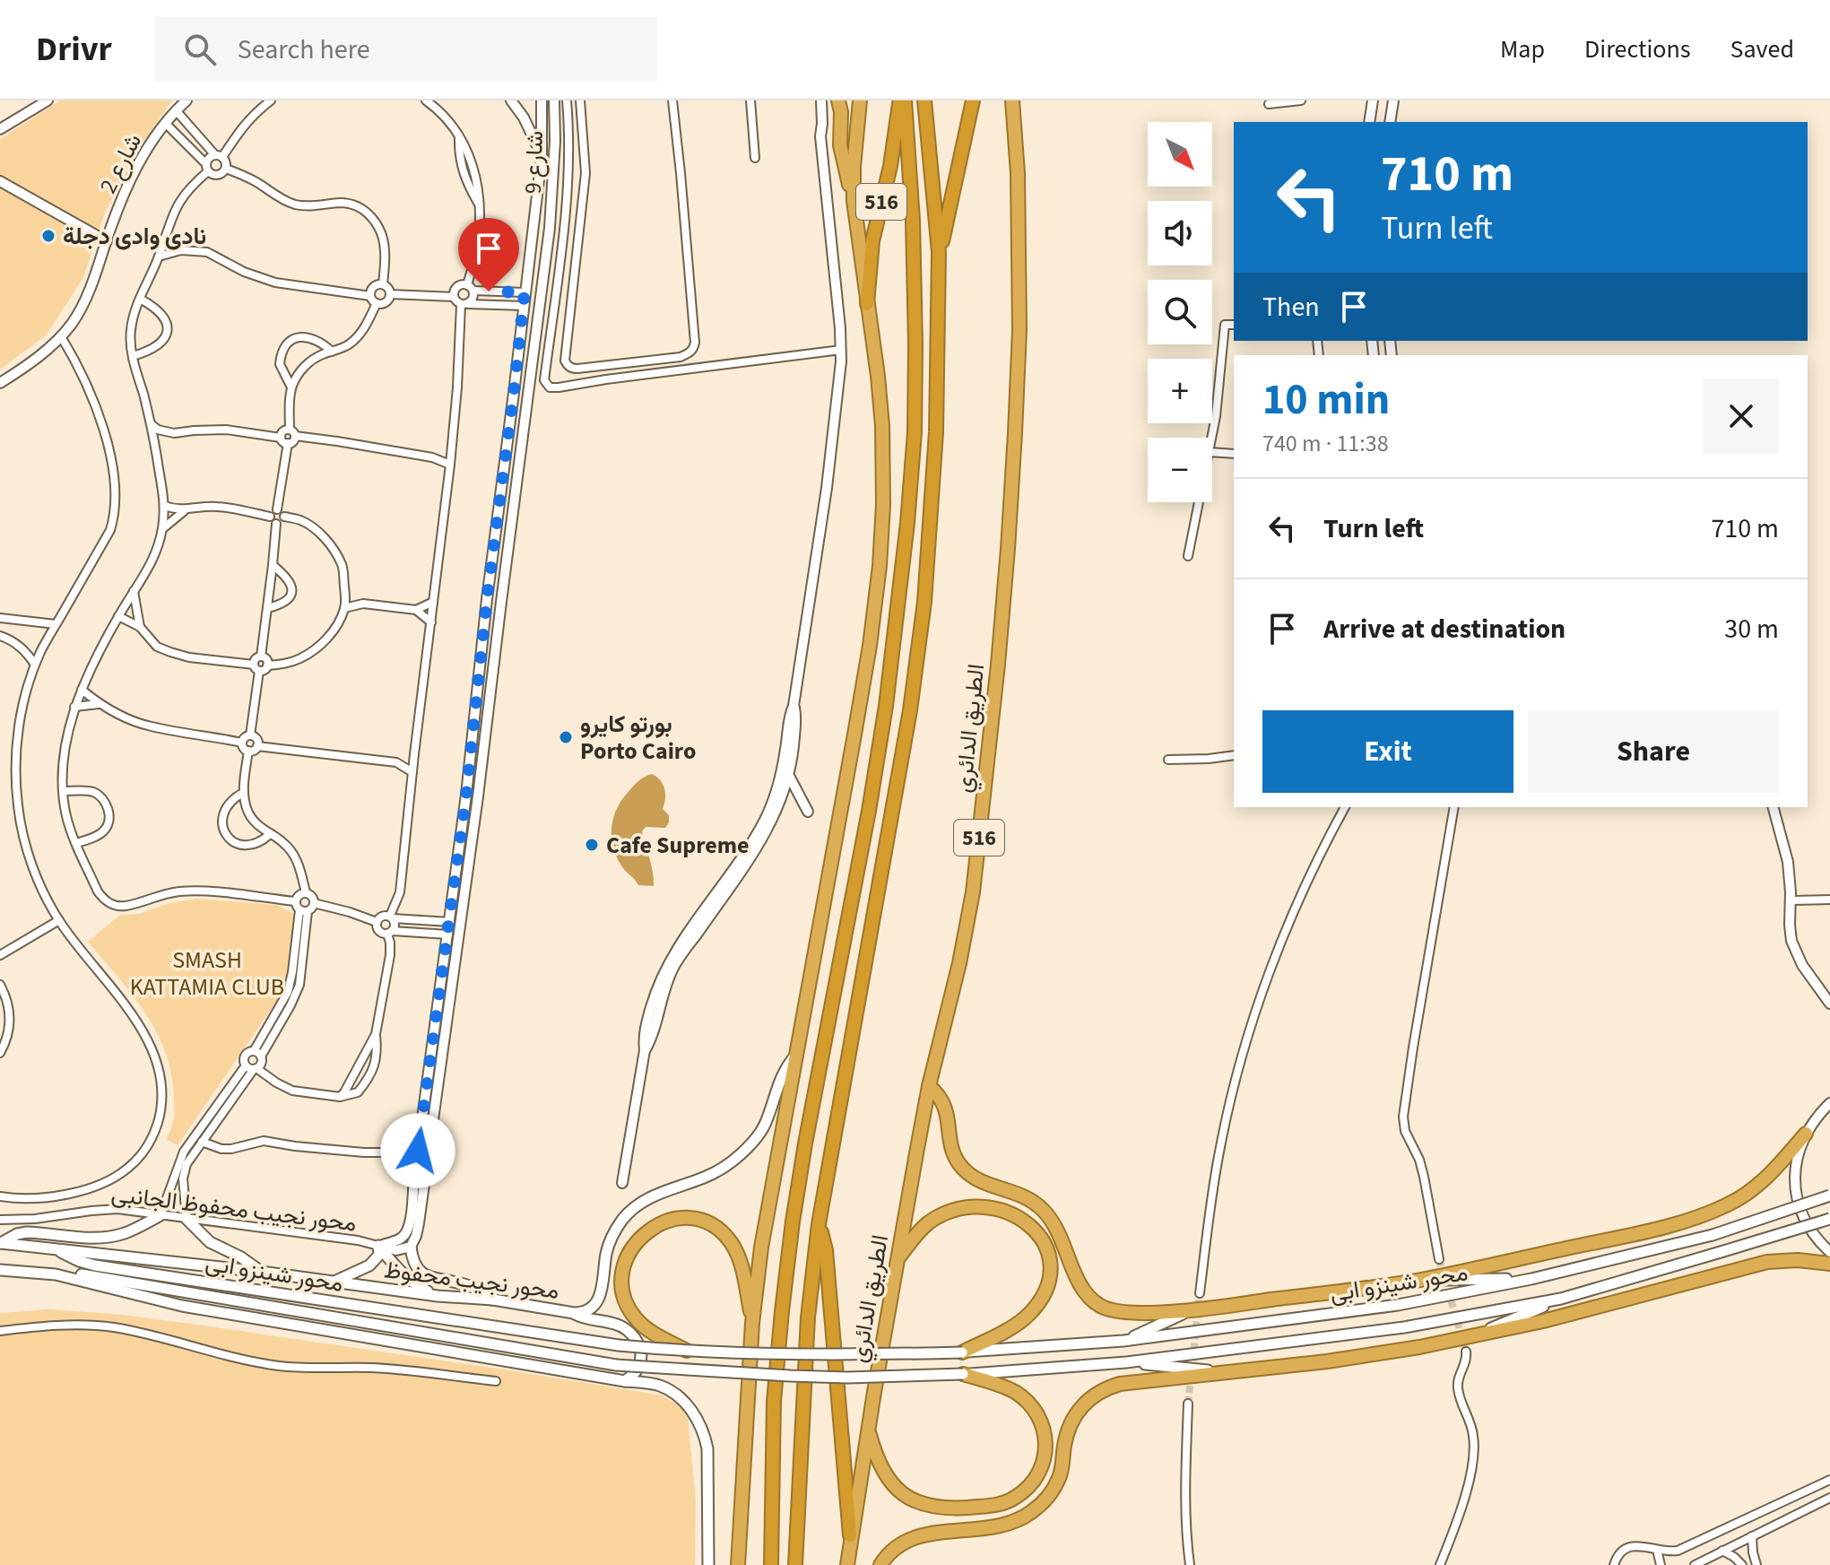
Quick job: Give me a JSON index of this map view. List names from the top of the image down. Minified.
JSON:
{"streets":{"highway":["516","الطريق الدائري"],"main road":["محور شينزو ابى","محور نجيب محفوظ"],"street":["شارع 9","شارع 2","محور نجيب محفوظ الجانبى"]},"crossings":[["شارع 9","محور نجيب محفوظ الجانبى"],["516","محور نجيب محفوظ"],["محور شينزو ابى","محور نجيب محفوظ"]],"parks":["SMASH KATTAMIA CLUB"],"places":["نادى وادى دجلة","بورتو كايرو Porto Cairo","Cafe Supreme"],"north":"bottom right","page":{"header":"Drivr","search":"Search here","nav":["Map","Directions","Saved"],"map_buttons":["+","−"],"turn":["710 m","Turn left"],"then":"Then","heading":["10 min","740 m · 11:38"],"list":[{"name":"Turn left","value":"710 m"},{"name":"Arrive at destination","value":"30 m"}],"buttons":["Exit","Share"]}}
